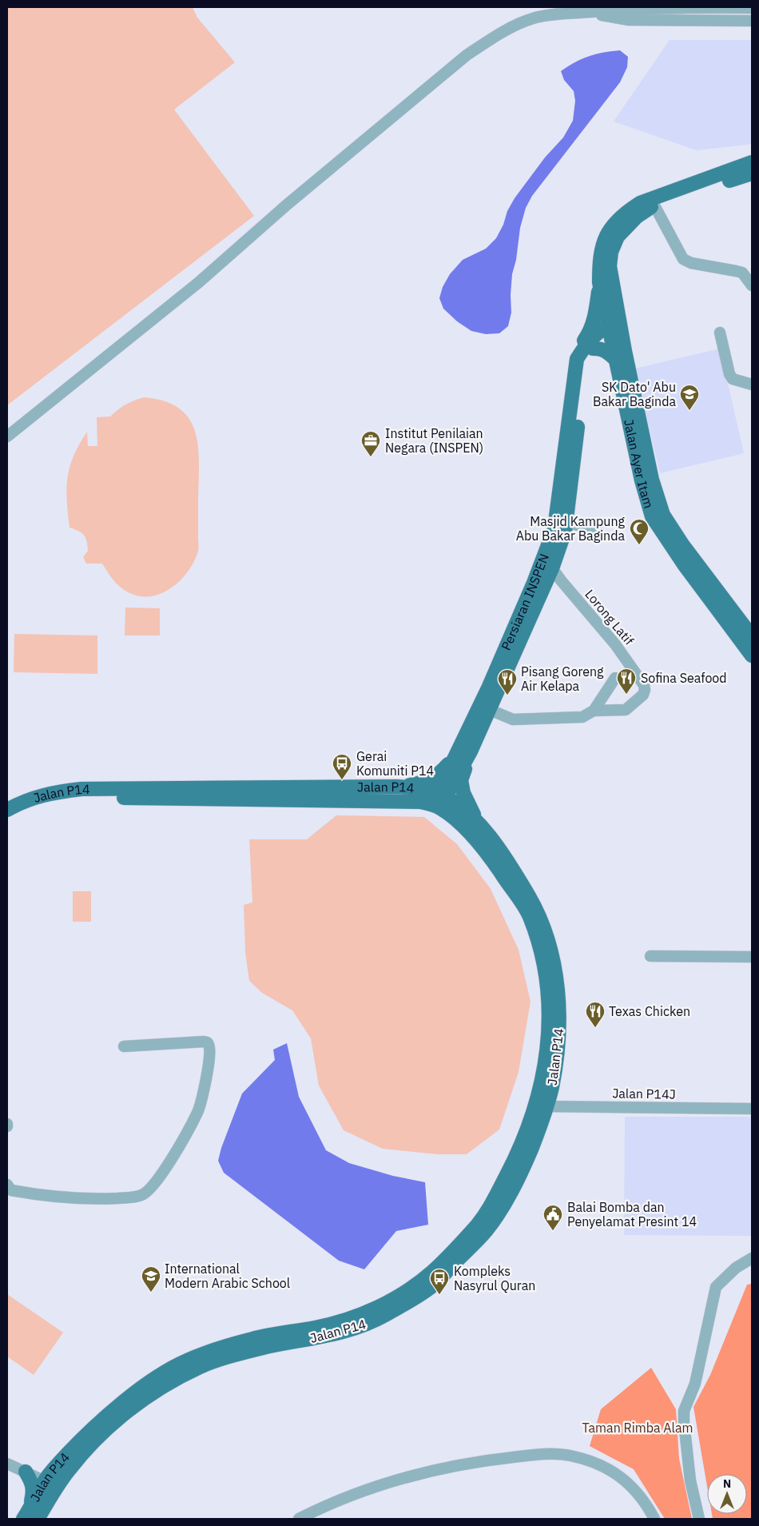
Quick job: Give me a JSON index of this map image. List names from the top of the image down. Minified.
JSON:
{"streets":{"main road":["Jalan Ayer Itam","Persiaran INSPEN","Jalan P14"],"street":["Lorong Latif","Jalan P14J"]},"crossings":[["Persiaran INSPEN","Lorong Latif"],["Jalan P14","Jalan P14J"]],"parks":["Taman Rimba Alam"],"places":{"school or university":["SK Dato' Abu Bakar Baginda","International Modern Arabic School"],"office":["Institut Penilaian Negara (INSPEN)"],"mosque":["Masjid Kampung Abu Bakar Baginda"],"restaurant":["Sofina Seafood","Pisang Goreng Air Kelapa","Texas Chicken"],"bus stop":["Gerai Komuniti P14","Kompleks Nasyrul Quran"],"public building":["Balai Bomba dan Penyelamat Presint 14"]},"north":"top"}
